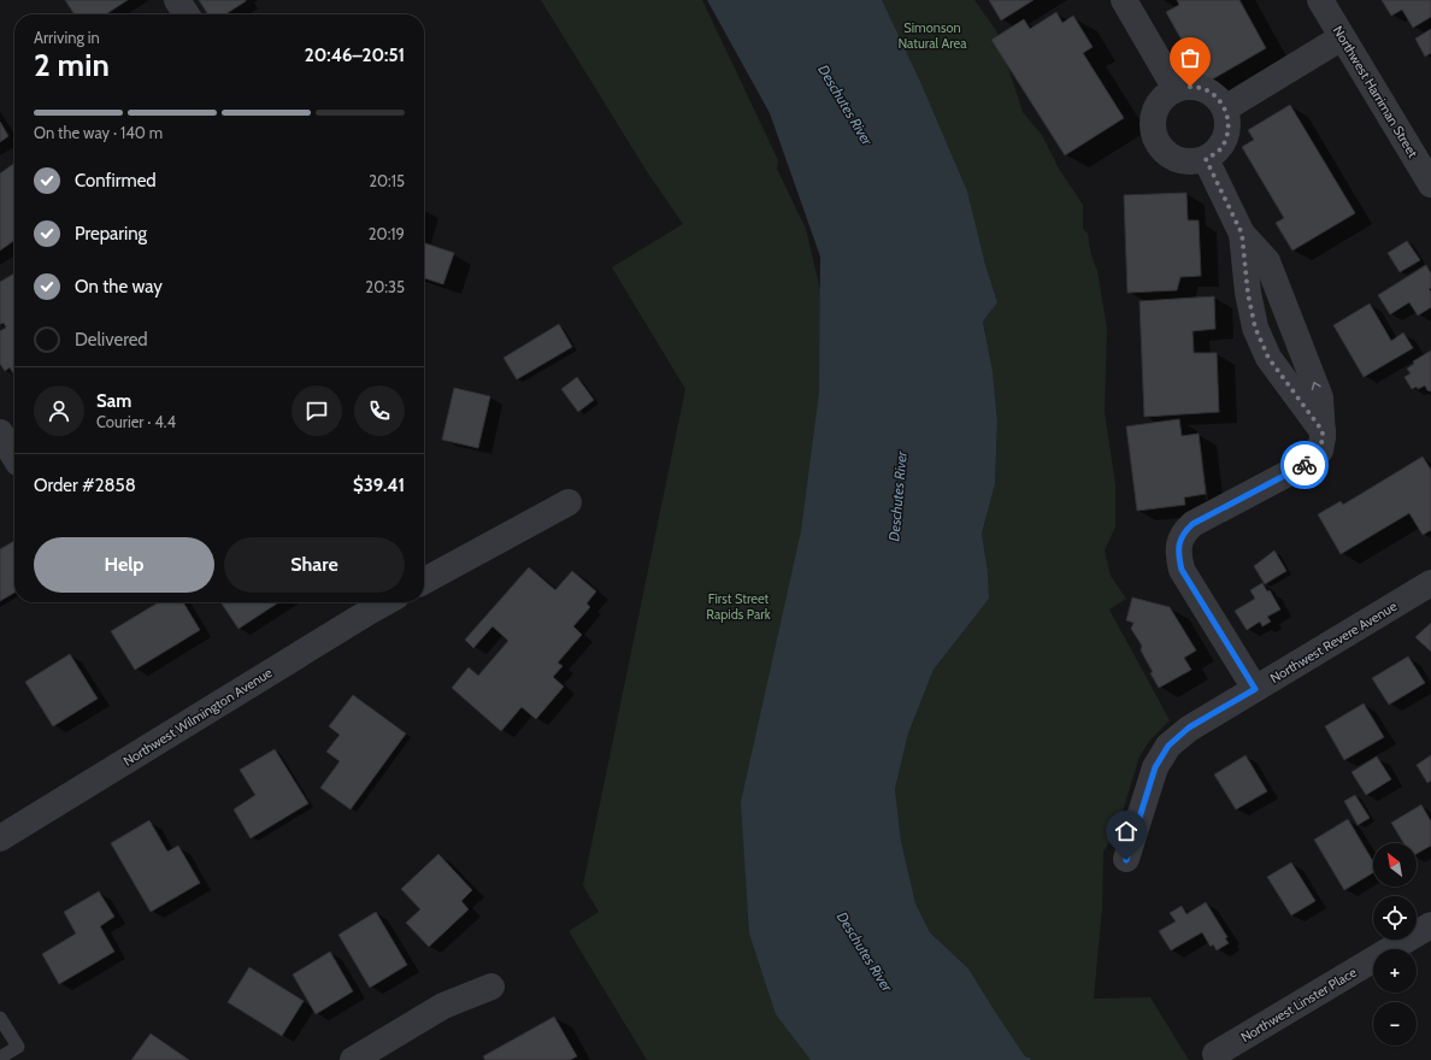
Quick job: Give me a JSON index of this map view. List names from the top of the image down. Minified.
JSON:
{"streets":{"street":["Northwest Harriman Street","Northwest Revere Avenue","Northwest Wilmington Avenue","Northwest Linster Place"]},"water":["Deschutes River"],"parks":["Simonson Natural Area","First Street Rapids Park"],"north":"top left","page":{"heading":["2 min","Arriving in","20:46–20:51"],"panel":["Sam","Courier · 4.4","Order #2858","$39.41"],"bar":"On the way · 140 m","list":[["Confirmed","20:15"],["Preparing","20:19"],["On the way","20:35"],"Delivered"],"buttons":["Help","Share"],"map_buttons":["+","−"]}}
